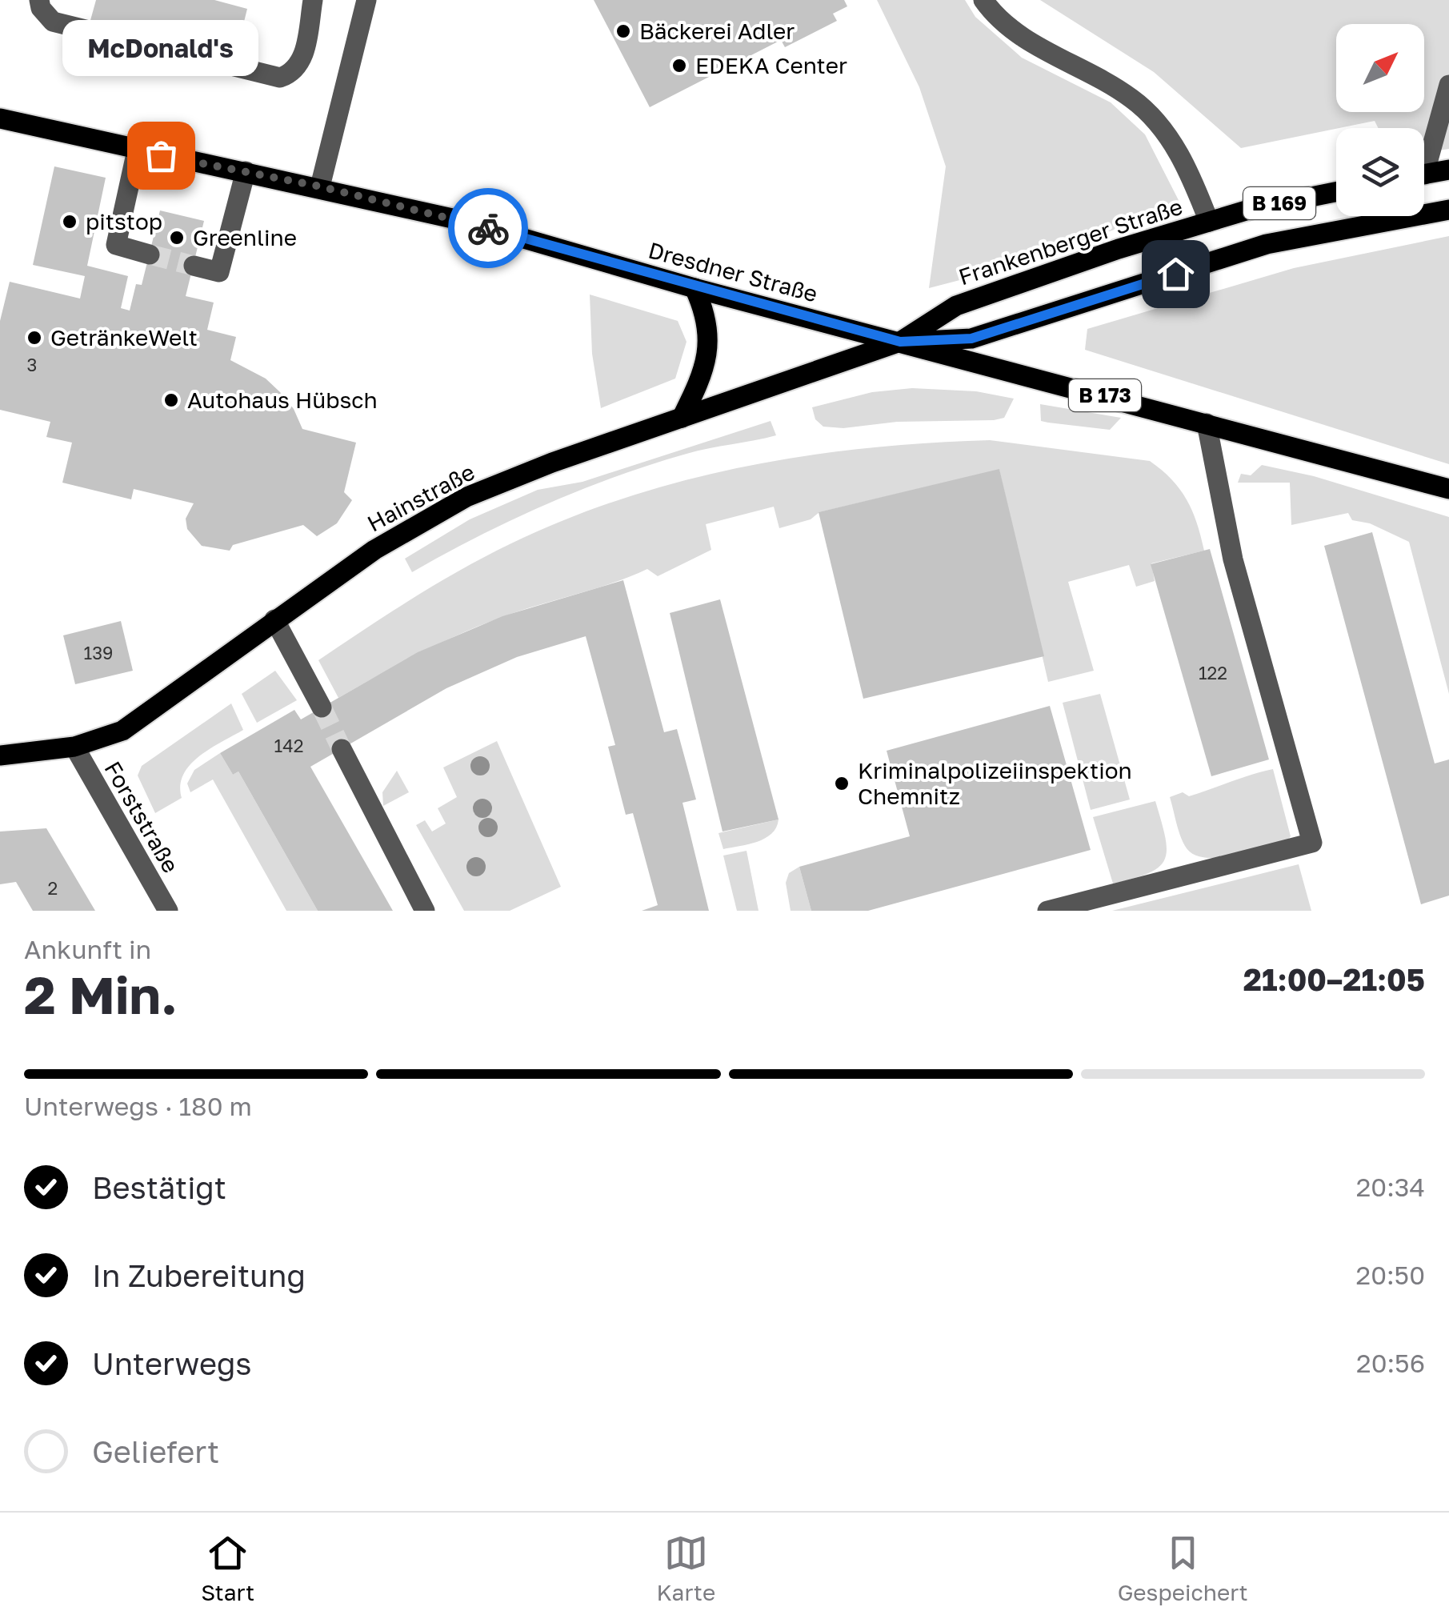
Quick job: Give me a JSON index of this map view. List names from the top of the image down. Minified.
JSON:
{"streets":{"main road":["B 169","Frankenberger Straße","Dresdner Straße","B 173","Hainstraße"],"street":["Forststraße"]},"crossings":[["B 169","Frankenberger Straße"],["B 169","Dresdner Straße"],["B 169","Hainstraße"],["Frankenberger Straße","Dresdner Straße"],["Frankenberger Straße","Hainstraße"],["Dresdner Straße","Hainstraße"],["Hainstraße","Forststraße"]],"places":["Bäckerei Adler","EDEKA Center","McDonald's","pitstop","Greenline","GetränkeWelt","Autohaus Hübsch","Kriminalpolizeiinspektion Chemnitz"],"house_numbers":["3","139","122","142","2"],"north":"top right","page":{"bubble":"McDonald's","heading":["2 Min.","Ankunft in","21:00–21:05"],"bar":"Unterwegs · 180 m","list":[["Bestätigt","20:34"],["In Zubereitung","20:50"],["Unterwegs","20:56"],"Geliefert"],"tabs":["Start","Karte","Gespeichert"]}}
